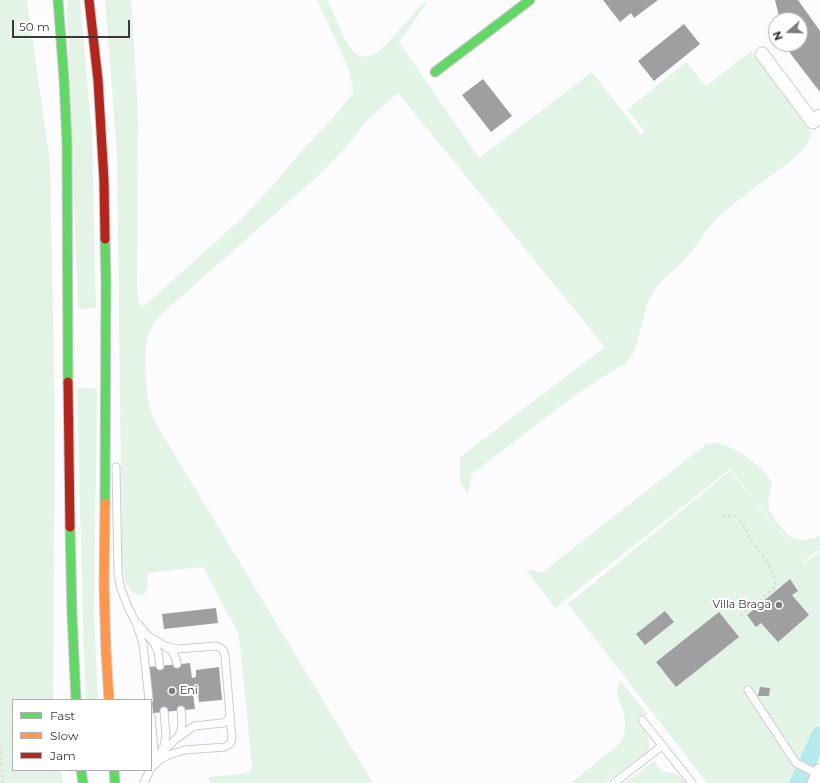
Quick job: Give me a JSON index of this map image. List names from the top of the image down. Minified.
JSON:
{"places":["Villa Braga","Eni"],"legend":["Fast","Slow","Jam"],"scale_bar":"50 m","north":"left"}
